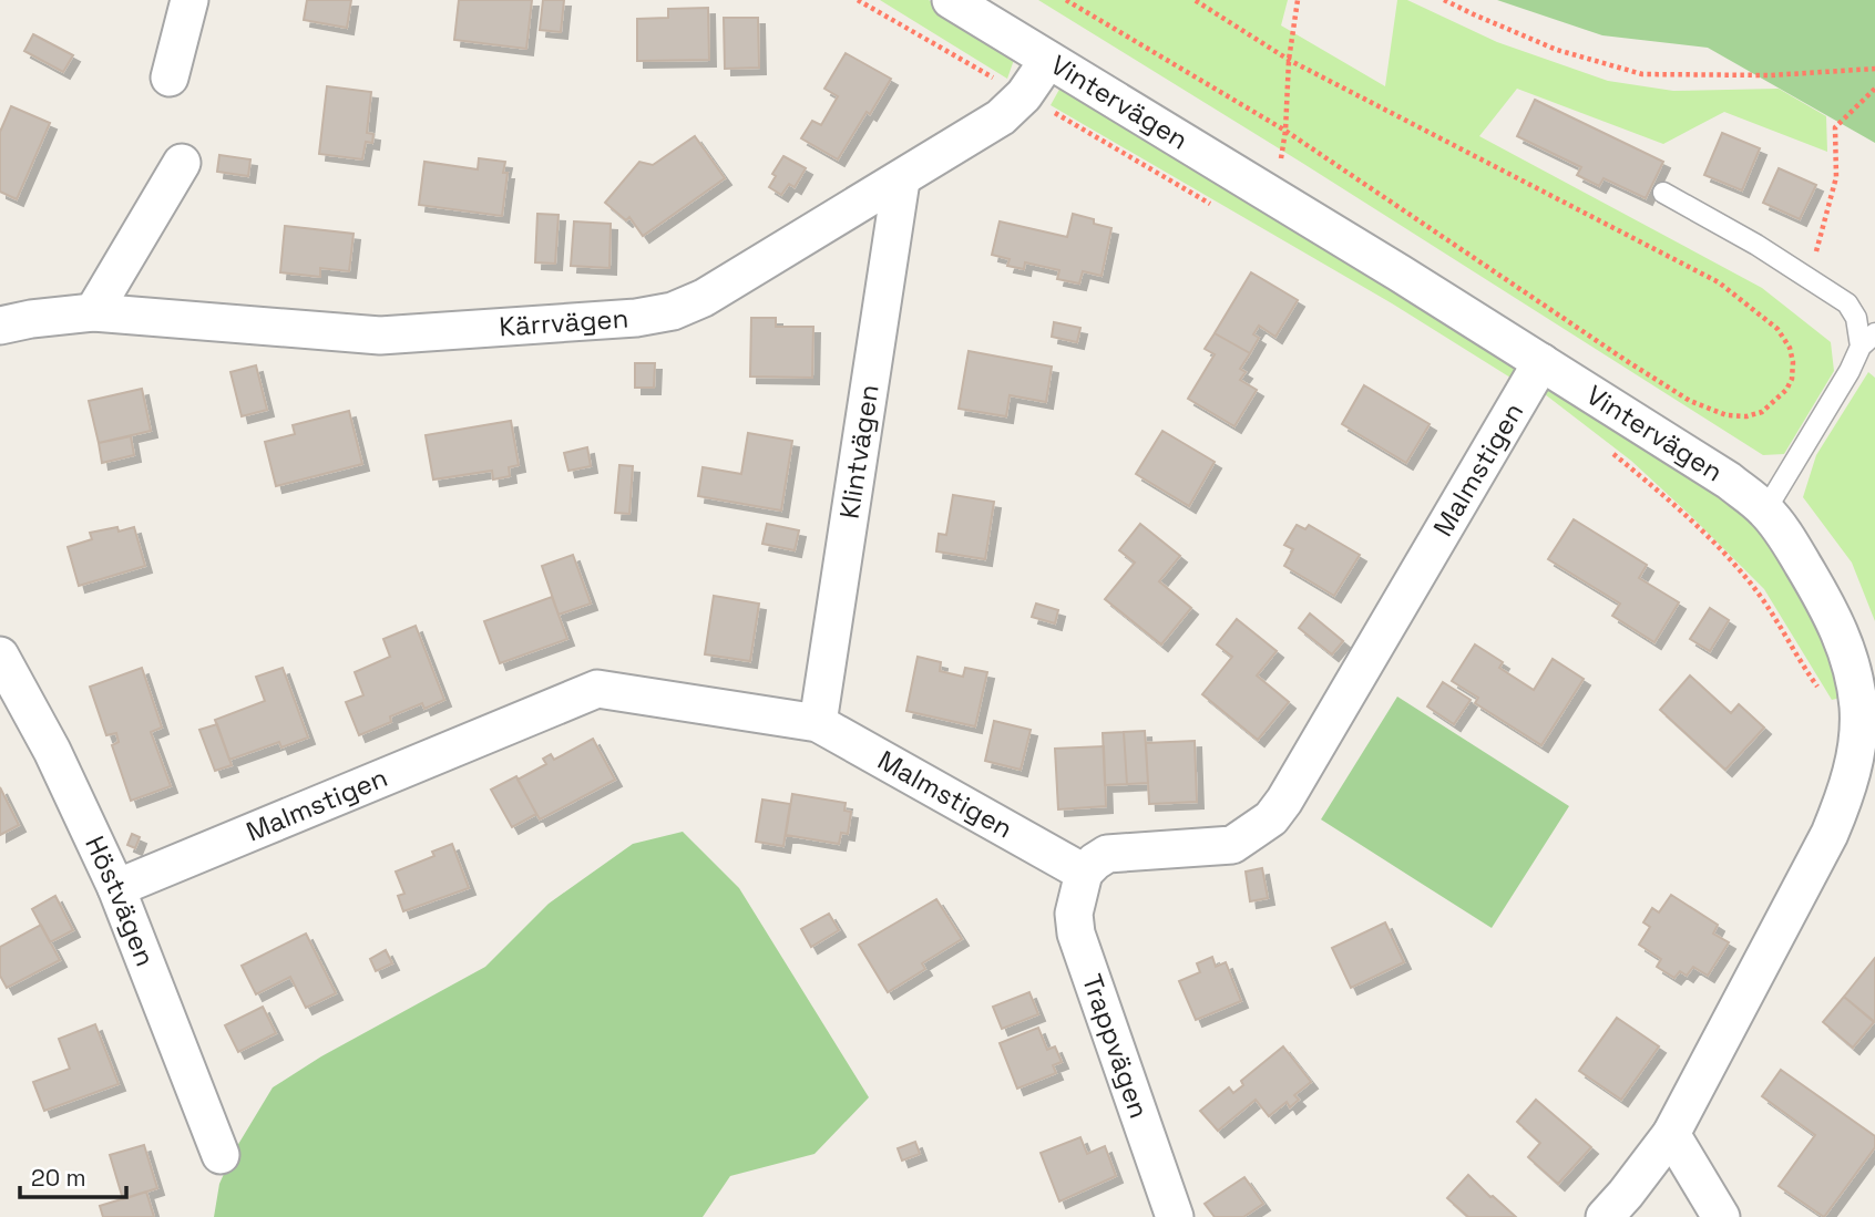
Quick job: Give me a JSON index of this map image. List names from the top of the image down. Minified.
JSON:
{"streets":{"street":["Vintervägen","Kärrvägen","Klintvägen","Malmstigen","Höstvägen","Trappvägen"]},"crossings":[["Vintervägen","Kärrvägen"],["Vintervägen","Malmstigen"],["Kärrvägen","Klintvägen"],["Klintvägen","Malmstigen"],["Malmstigen","Höstvägen"],["Malmstigen","Trappvägen"]],"scale_bar":"20 m"}
